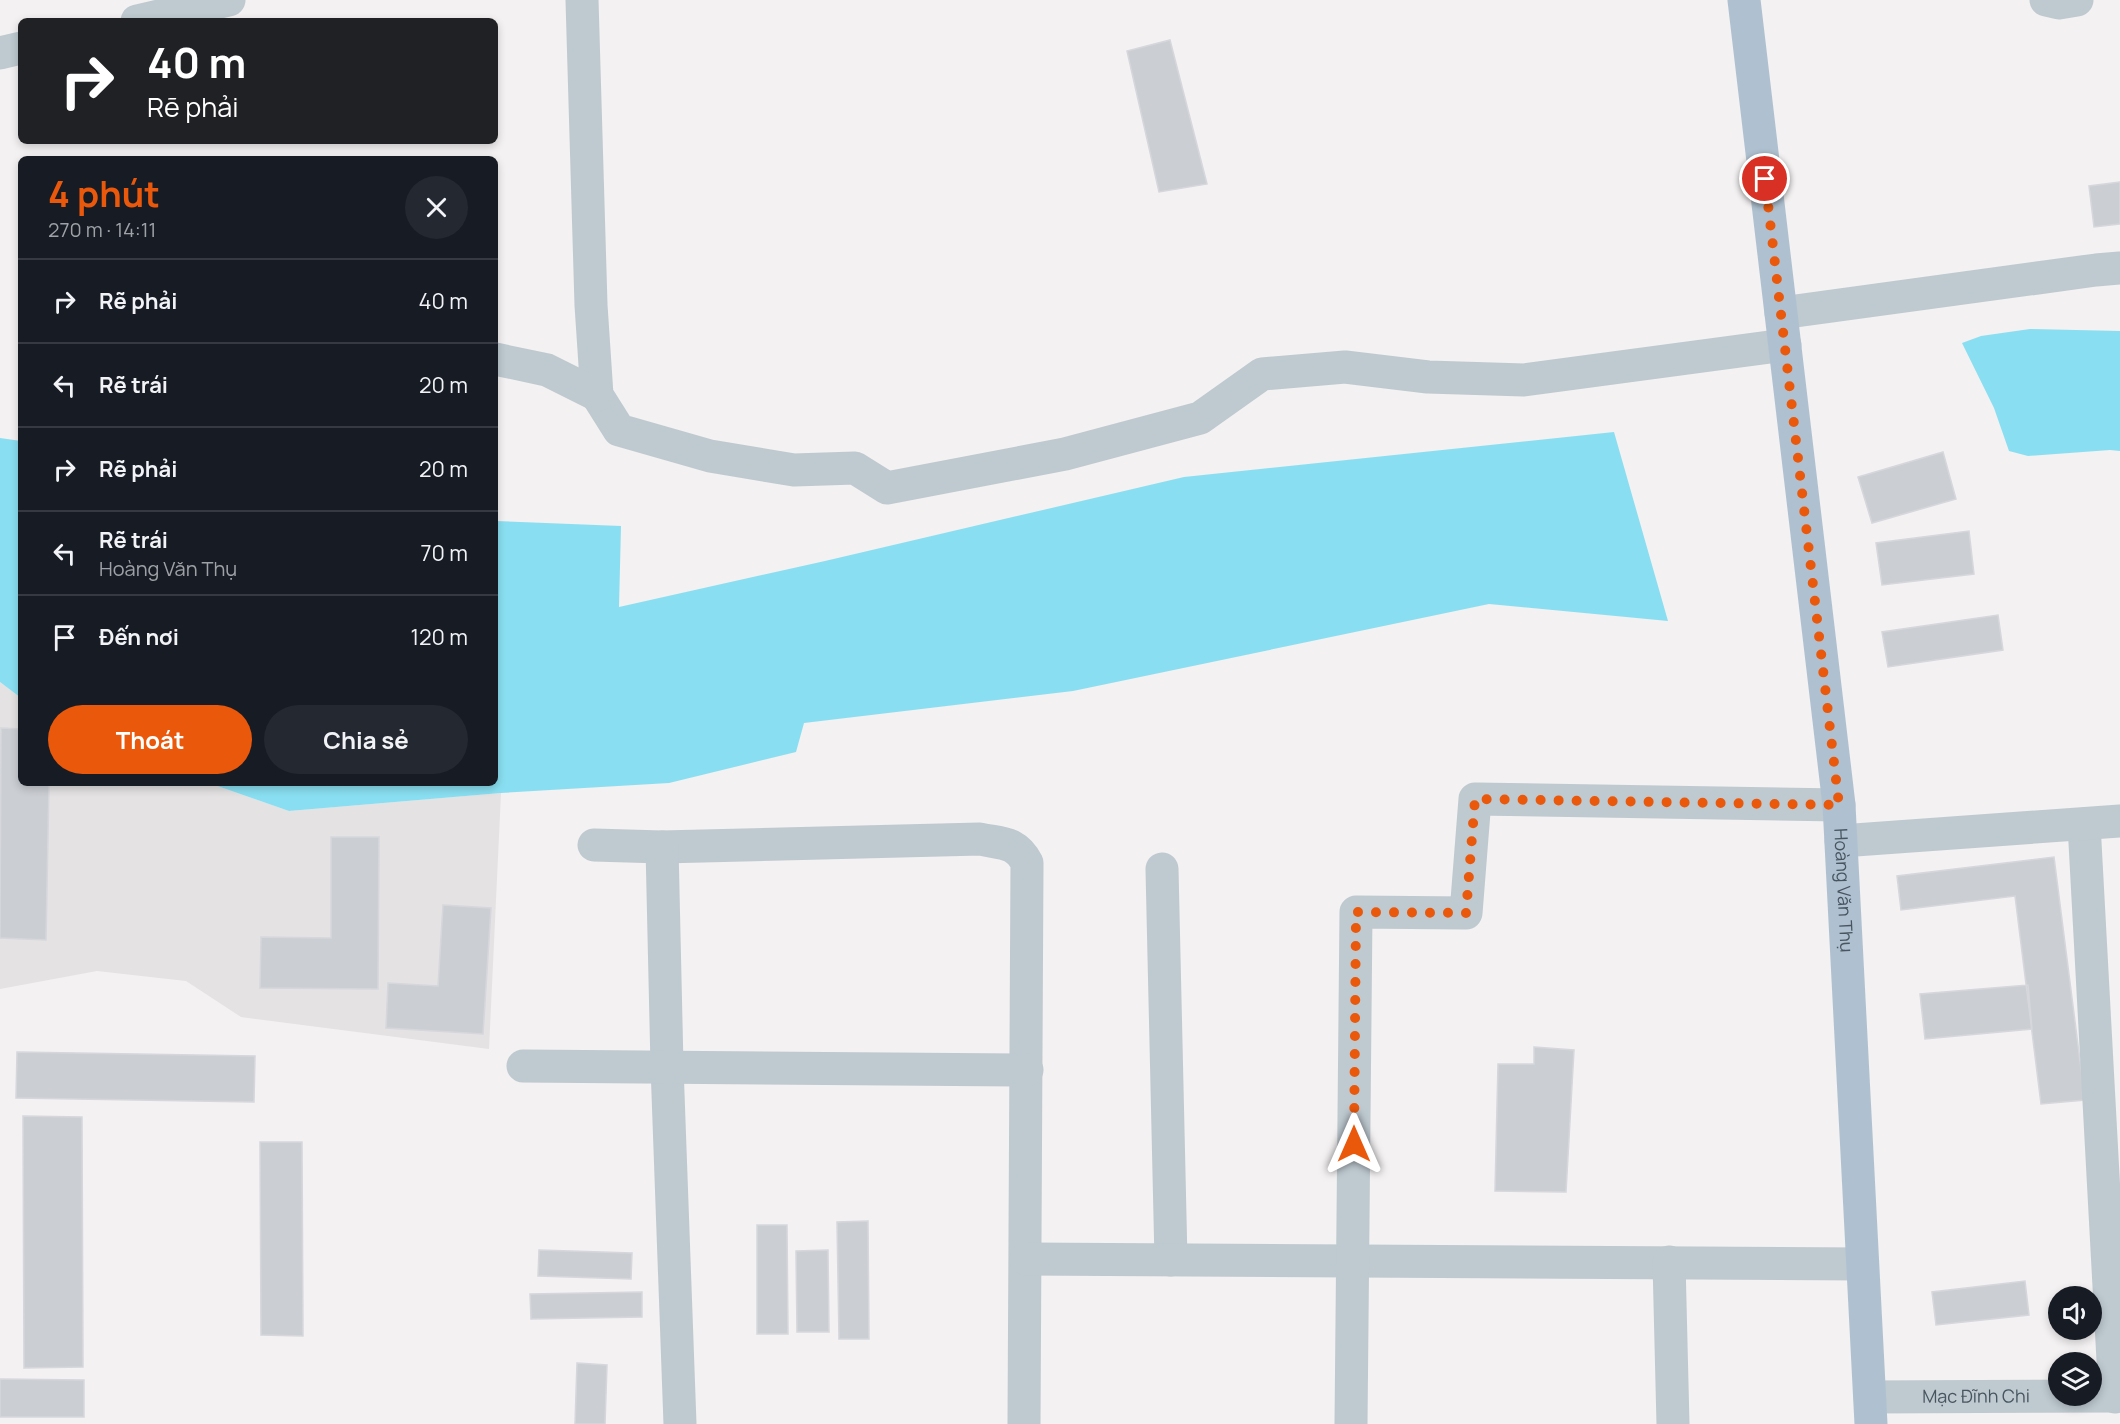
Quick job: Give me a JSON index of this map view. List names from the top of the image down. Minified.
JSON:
{"streets":{"main road":["Hoàng Văn Thụ"],"street":["Mạc Đĩnh Chi"]},"crossings":[["Hoàng Văn Thụ","Mạc Đĩnh Chi"]],"page":{"turn":["40 m","Rẽ phải"],"heading":["4 phút","270 m · 14:11"],"list":[{"name":"Rẽ phải","value":"40 m"},{"name":"Rẽ trái","value":"20 m"},{"name":"Rẽ phải","value":"20 m"},{"name":"Rẽ trái","note":"Hoàng Văn Thụ","value":"70 m"},{"name":"Đến nơi","value":"120 m"}],"buttons":["Thoát","Chia sẻ"]}}
